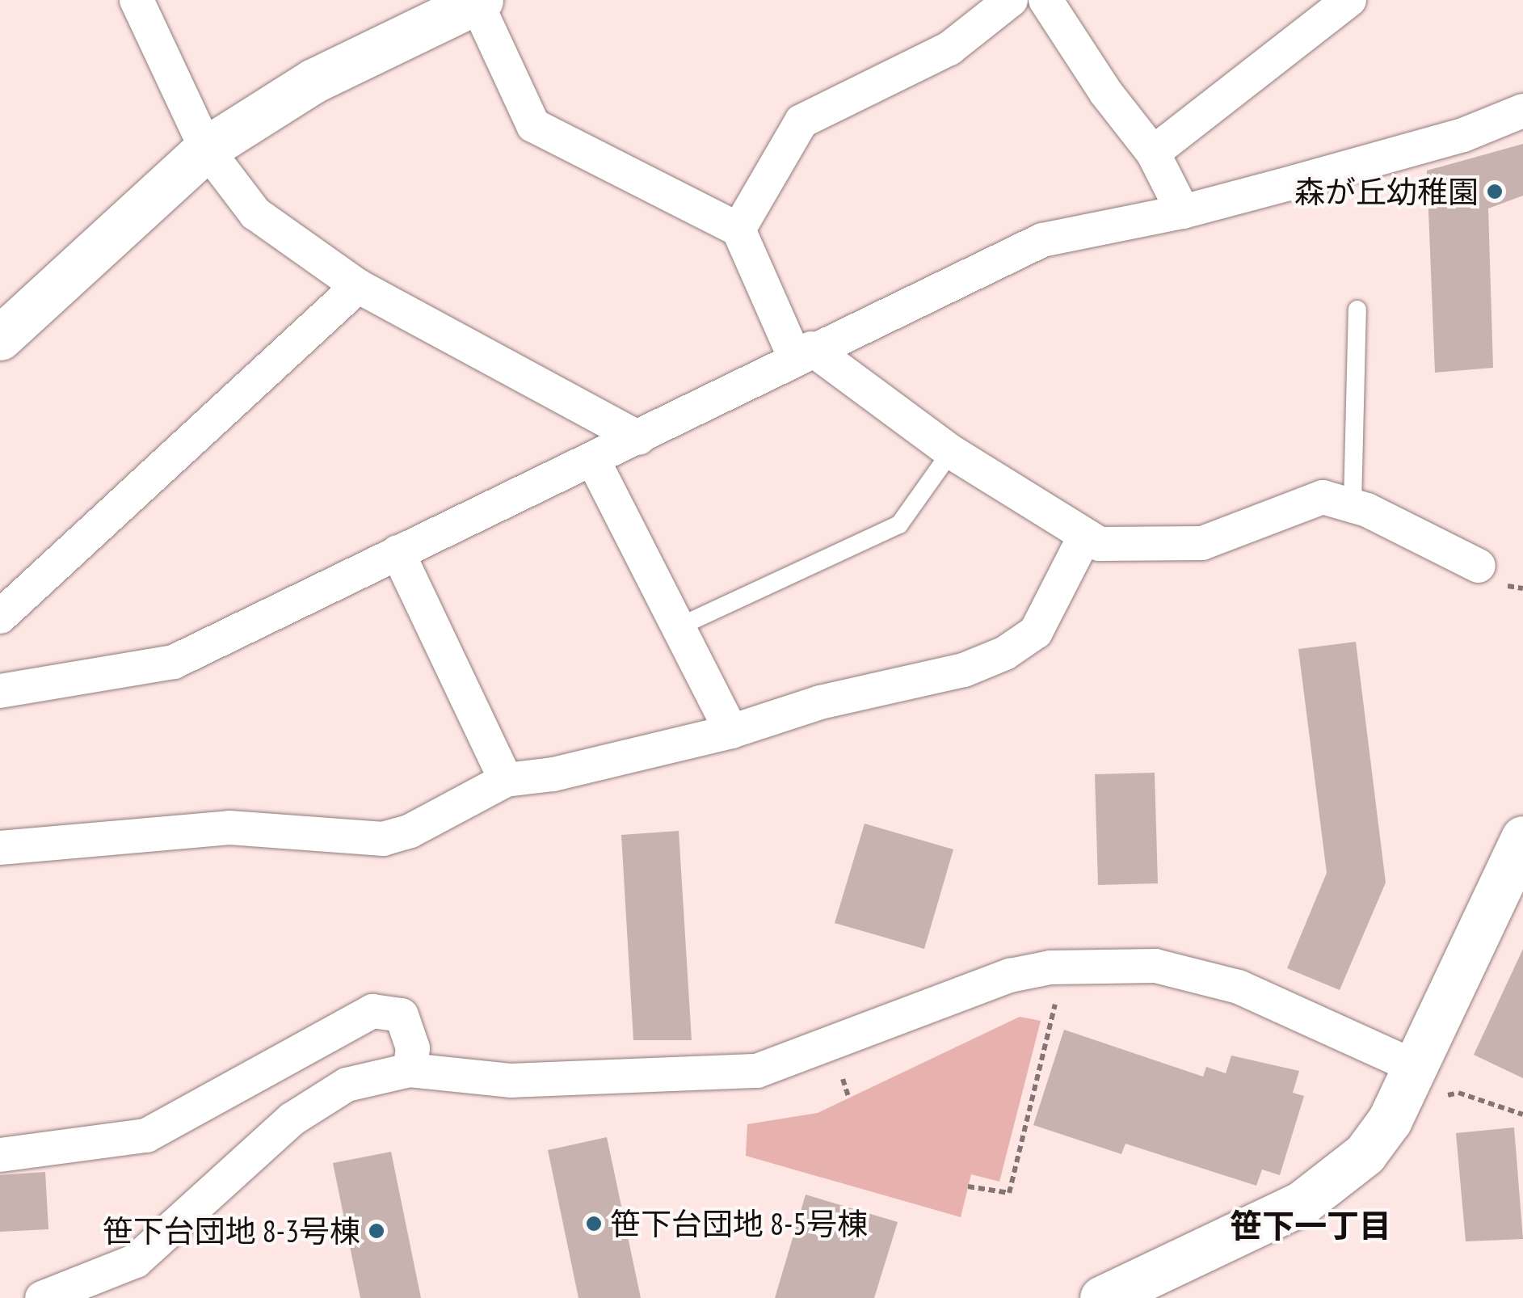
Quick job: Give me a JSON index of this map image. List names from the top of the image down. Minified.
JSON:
{"districts":["笹下一丁目"],"places":["森が丘幼稚園","笹下台団地 8-5号棟","笹下台団地 8-3号棟"]}
